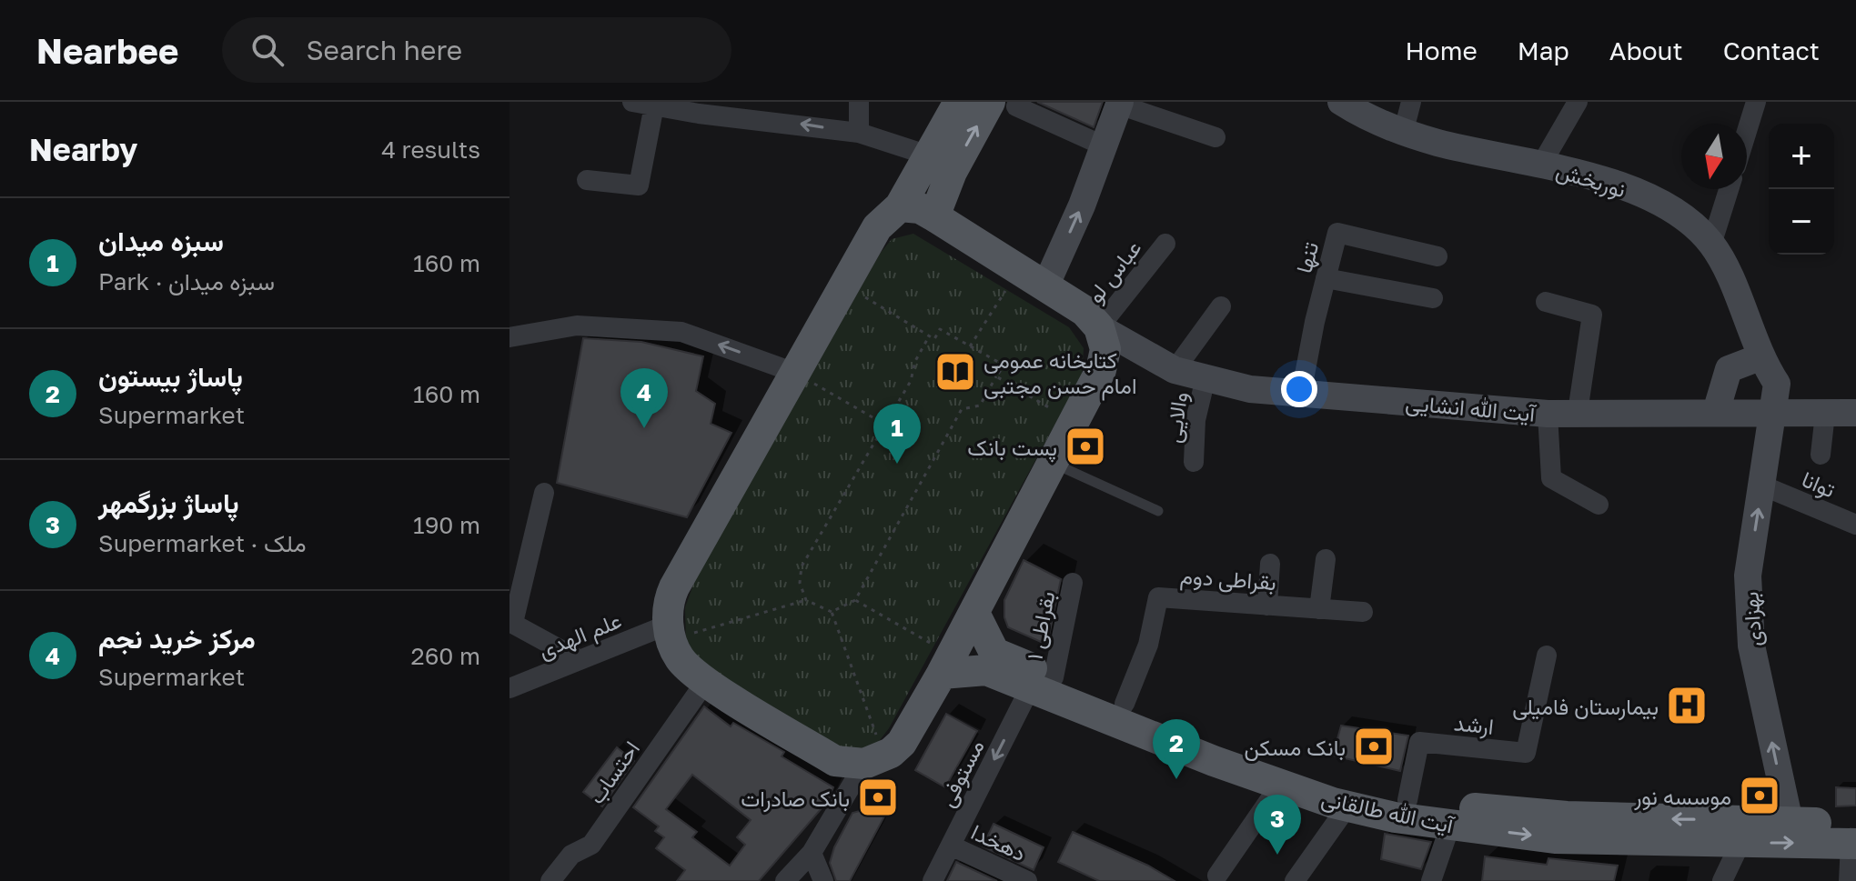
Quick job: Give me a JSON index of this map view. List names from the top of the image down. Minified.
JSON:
{"streets":{"main road":["آیت الله طالقانی"],"street":["نوربخش","تنها","عباس لو","آیت الله انشایی","والایی","توانا","بقراطی دوم","بهزادی","بقراطی ۱","علم الهدی","ارشد","احتساب","مستوفی","دهخدا"]},"crossings":[["نوربخش","آیت الله انشایی"],["نوربخش","بهزادی"],["تنها","آیت الله انشایی"],["عباس لو","آیت الله انشایی"],["آیت الله انشایی","والایی"],["آیت الله انشایی","بهزادی"],["توانا","بهزادی"],["بقراطی دوم","آیت الله طالقانی"],["بهزادی","آیت الله طالقانی"],["بقراطی ۱","مستوفی"],["بقراطی ۱","آیت الله طالقانی"],["ارشد","آیت الله طالقانی"],["مستوفی","آیت الله طالقانی"],["مستوفی","دهخدا"]],"one_way":["بهزادی","مستوفی"],"places":{"library":["کتابخانه عمومی امام حسن مجتبی"],"bank":["پست بانک","بانک مسکن","موسسه نور","بانک صادرات"],"hospital":["بیمارستان فامیلی"]},"north":"bottom","page":{"header":"Nearbee","search":"Search here","nav":["Home","Map","About","Contact"],"heading":["Nearby","4 results"],"map_buttons":["+","−"],"list":[{"mark":"1","name":"سبزه میدان","note":"Park · سبزه میدان","value":"160 m"},{"mark":"2","name":"پاساژ بیستون","note":"Supermarket","value":"160 m"},{"mark":"3","name":"پاساژ بزرگمهر","note":"Supermarket · ملک","value":"190 m"},{"mark":"4","name":"مرکز خرید نجم","note":"Supermarket","value":"260 m"}],"pins":["4","1","2","3"]}}
